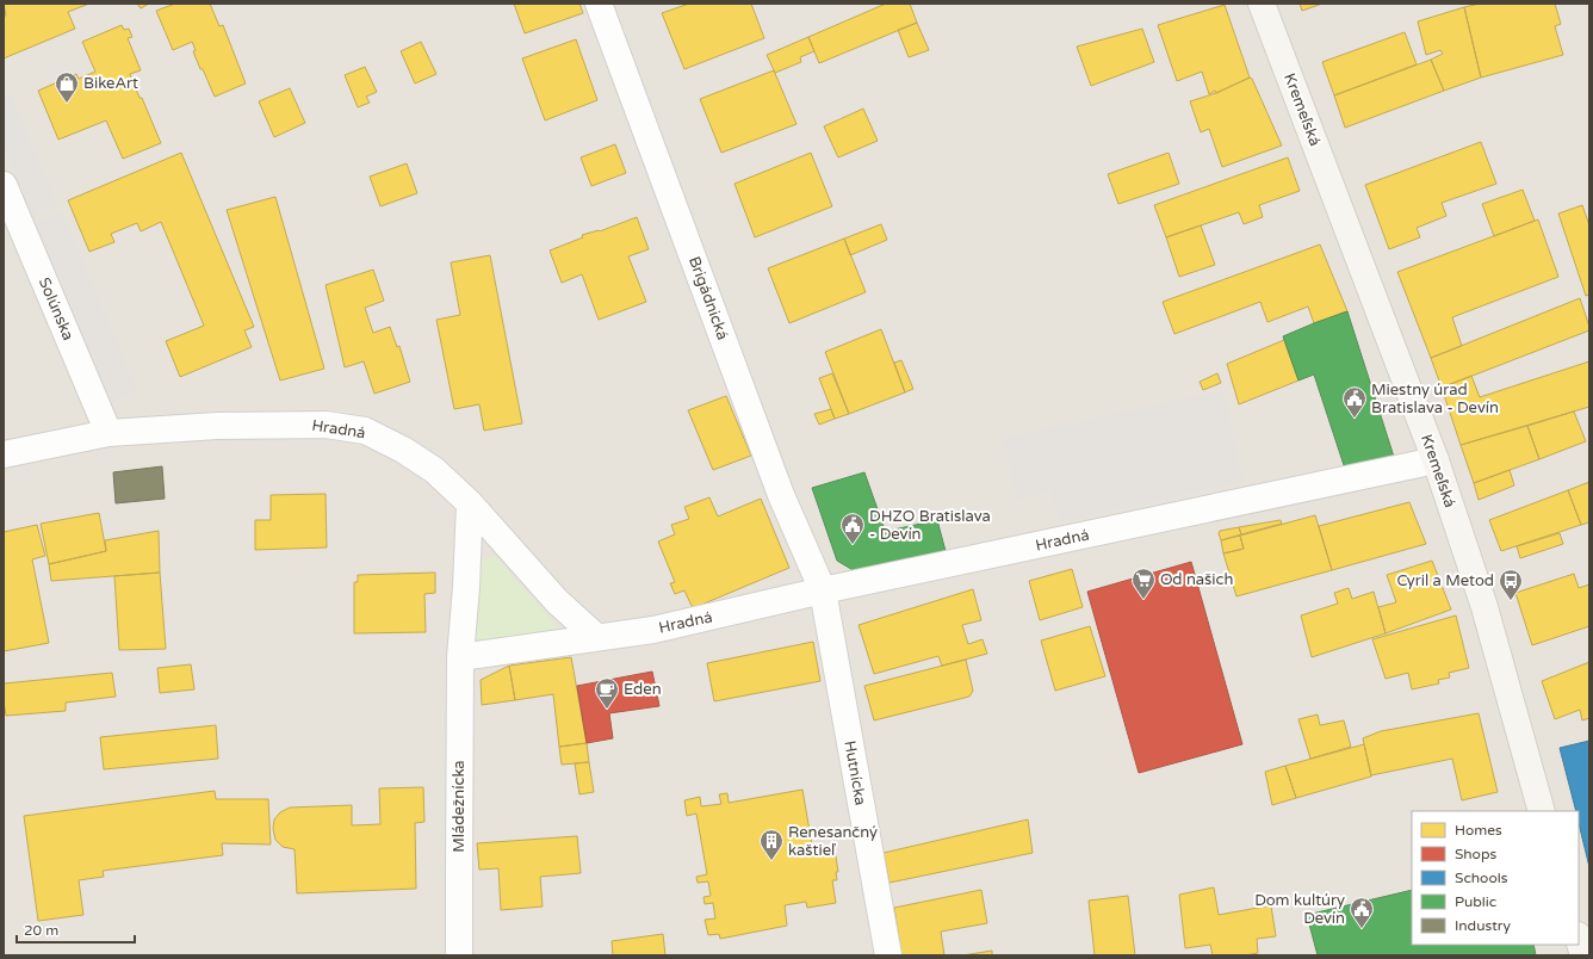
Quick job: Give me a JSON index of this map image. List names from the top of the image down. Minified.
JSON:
{"streets":{"street":["Kremeľská","Brigádnická","Solúnska","Hradná","Hutnícka","Mládežnícka"]},"crossings":[["Kremeľská","Hradná"],["Brigádnická","Hradná"],["Brigádnická","Hutnícka"],["Solúnska","Hradná"],["Hradná","Hutnícka"],["Hradná","Mládežnícka"]],"places":{"shop":["BikeArt"],"public building":["Miestny úrad Bratislava - Devín","DHZO Bratislava - Devín","Dom kultúry Devín"],"supermarket":["Od našich"],"bus stop":["Cyril a Metod"],"cafe":["Eden"],"building":["Renesančný kaštieľ"]},"legend":["Homes","Shops","Schools","Public","Industry"],"scale_bar":"20 m"}
